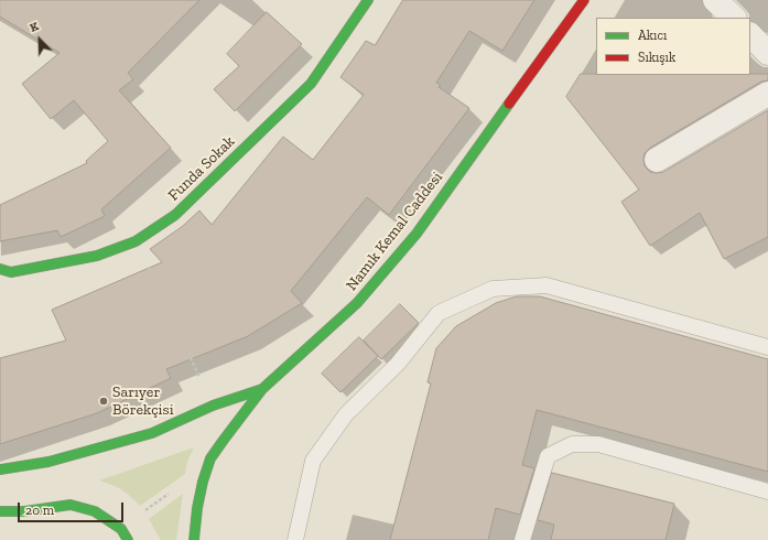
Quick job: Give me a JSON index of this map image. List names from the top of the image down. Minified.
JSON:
{"streets":{"main road":["Funda Sokak","Namık Kemal Caddesi"]},"places":["Sarıyer Börekçisi"],"legend":["Akıcı","Sıkışık"],"scale_bar":"20 m","north":"top left"}
